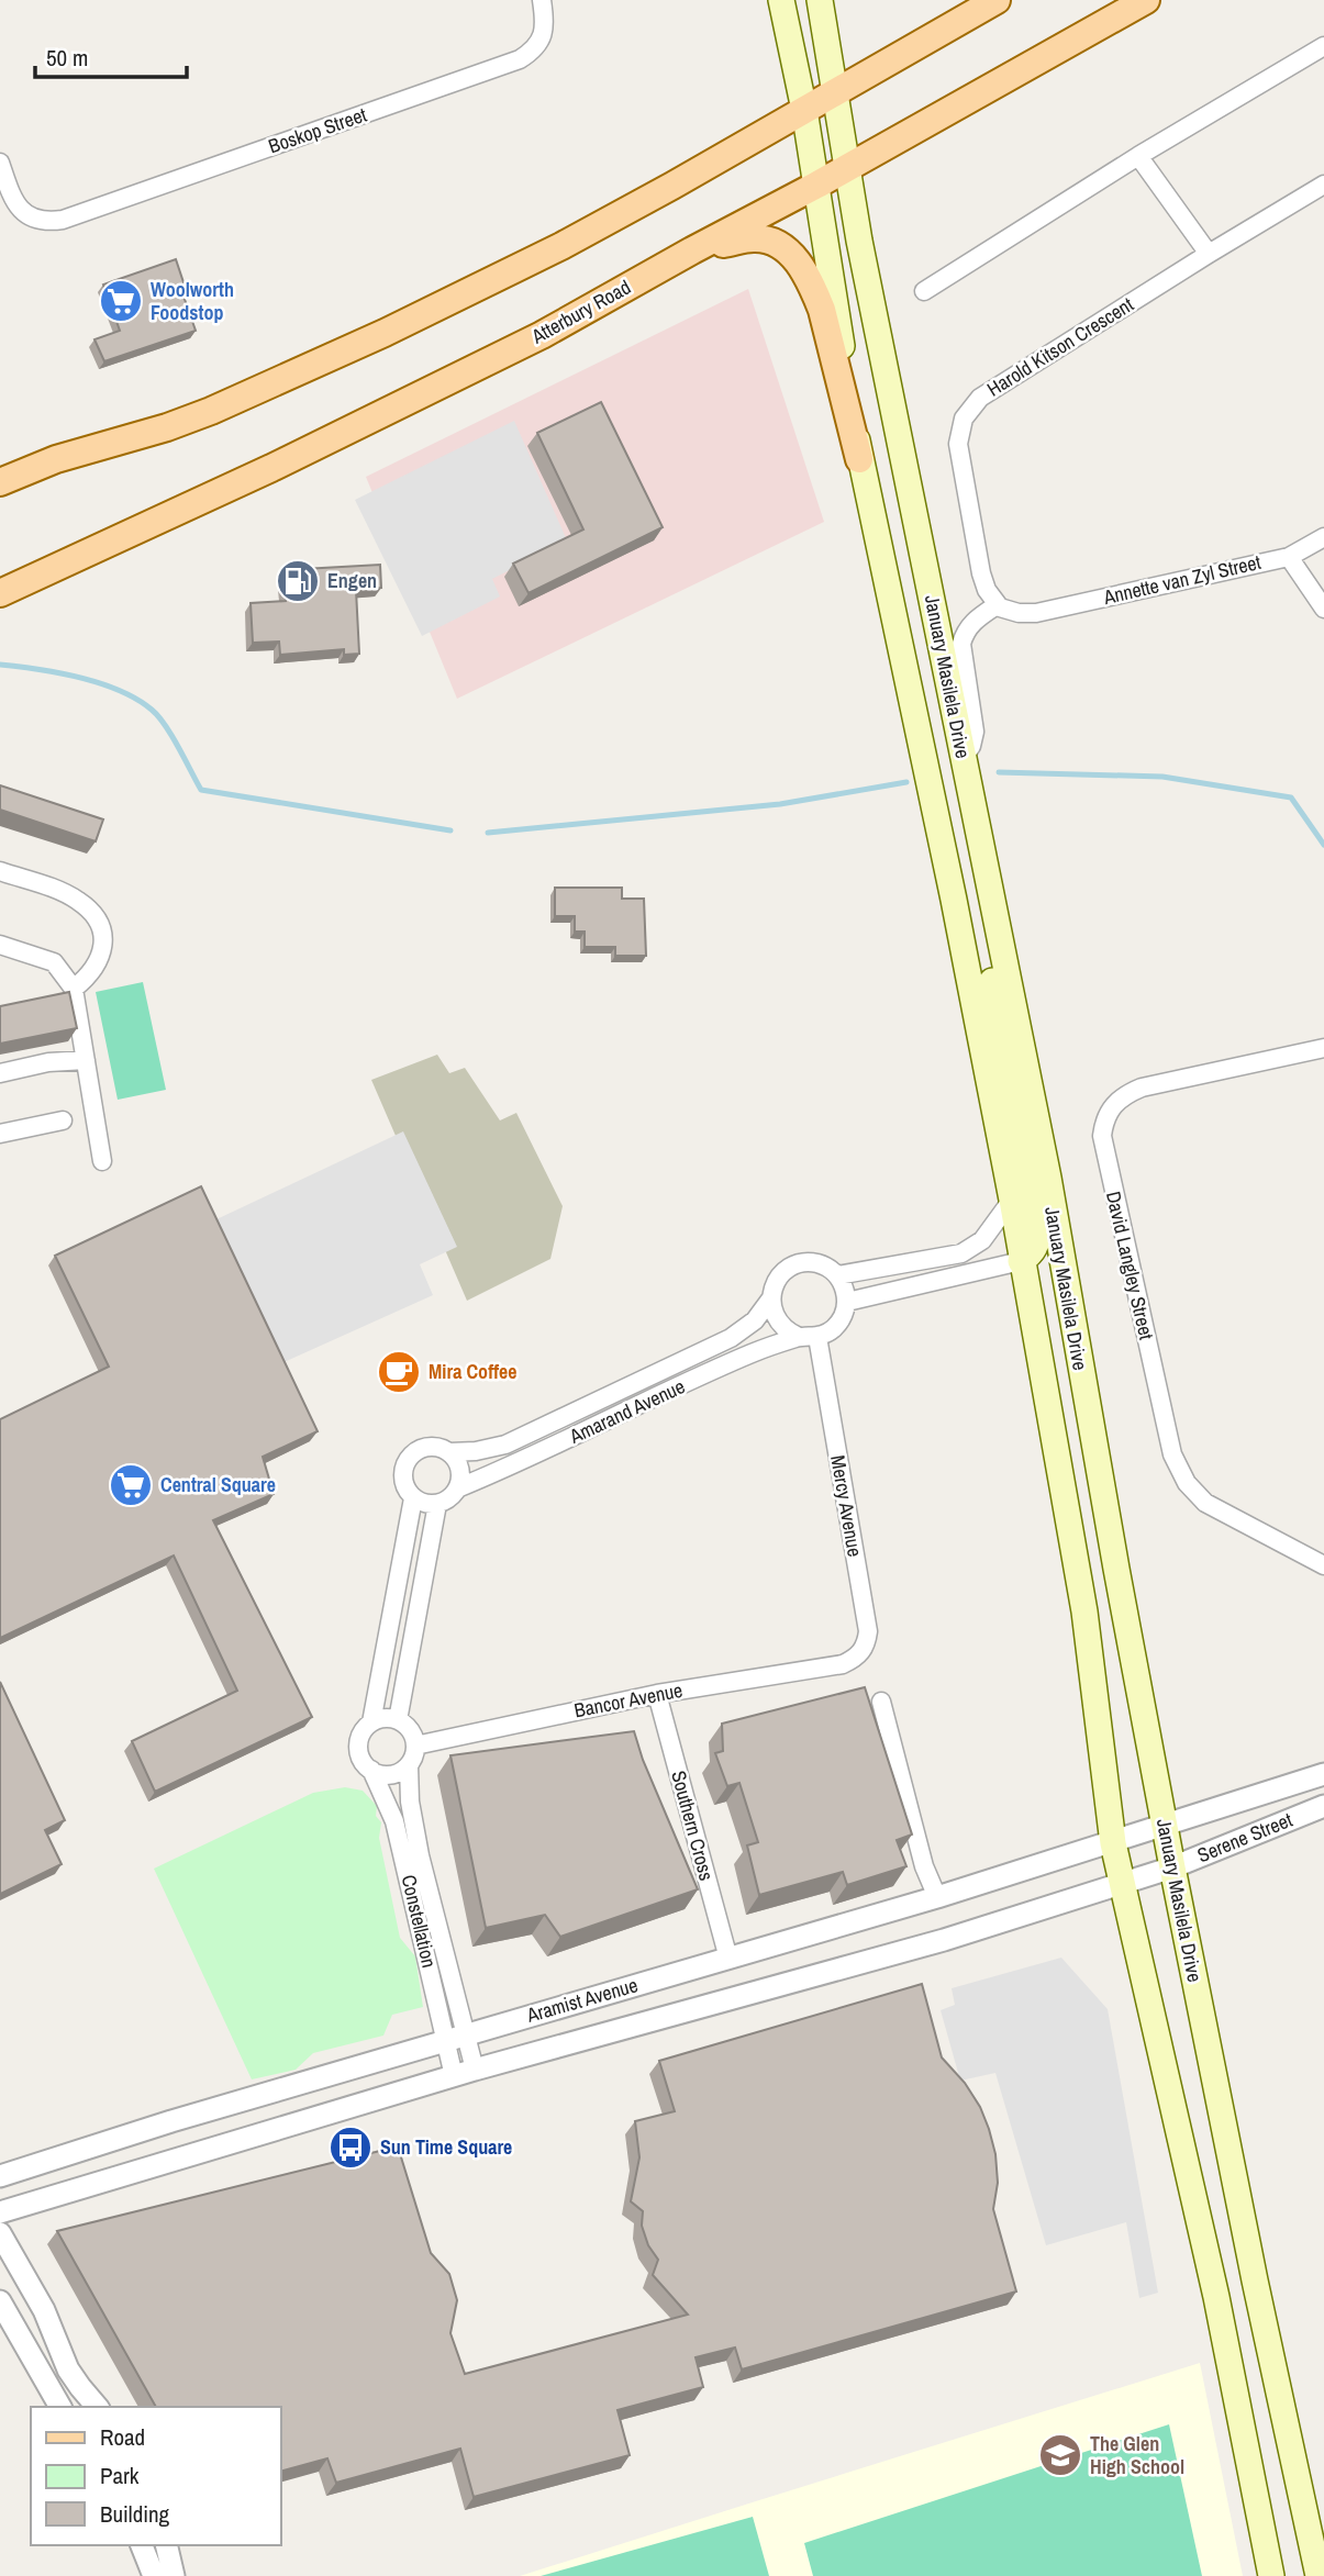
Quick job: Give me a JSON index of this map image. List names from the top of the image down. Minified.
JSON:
{"streets":{"main road":["Atterbury Road","January Masilela Drive"],"street":["Boskop Street","Harold Kitson Crescent","Annette van Zyl Street","David Langley Street","Amarand Avenue","Mercy Avenue","Bancor Avenue","Southern Cross","Serene Street","Constellation","Aramist Avenue"]},"crossings":[["Atterbury Road","January Masilela Drive"],["Harold Kitson Crescent","Annette van Zyl Street"],["January Masilela Drive","Serene Street"],["January Masilela Drive","Aramist Avenue"],["Amarand Avenue","Mercy Avenue"],["Mercy Avenue","Bancor Avenue"],["Bancor Avenue","Southern Cross"],["Bancor Avenue","Constellation"],["Southern Cross","Aramist Avenue"],["Serene Street","Aramist Avenue"],["Constellation","Aramist Avenue"]],"places":{"supermarket":["Woolworth Foodstop","Central Square"],"fuel station":["Engen"],"cafe":["Mira Coffee"],"bus stop":["Sun Time Square"],"school or university":["The Glen High School"]},"legend":["Road","Park","Building"],"scale_bar":"50 m"}
